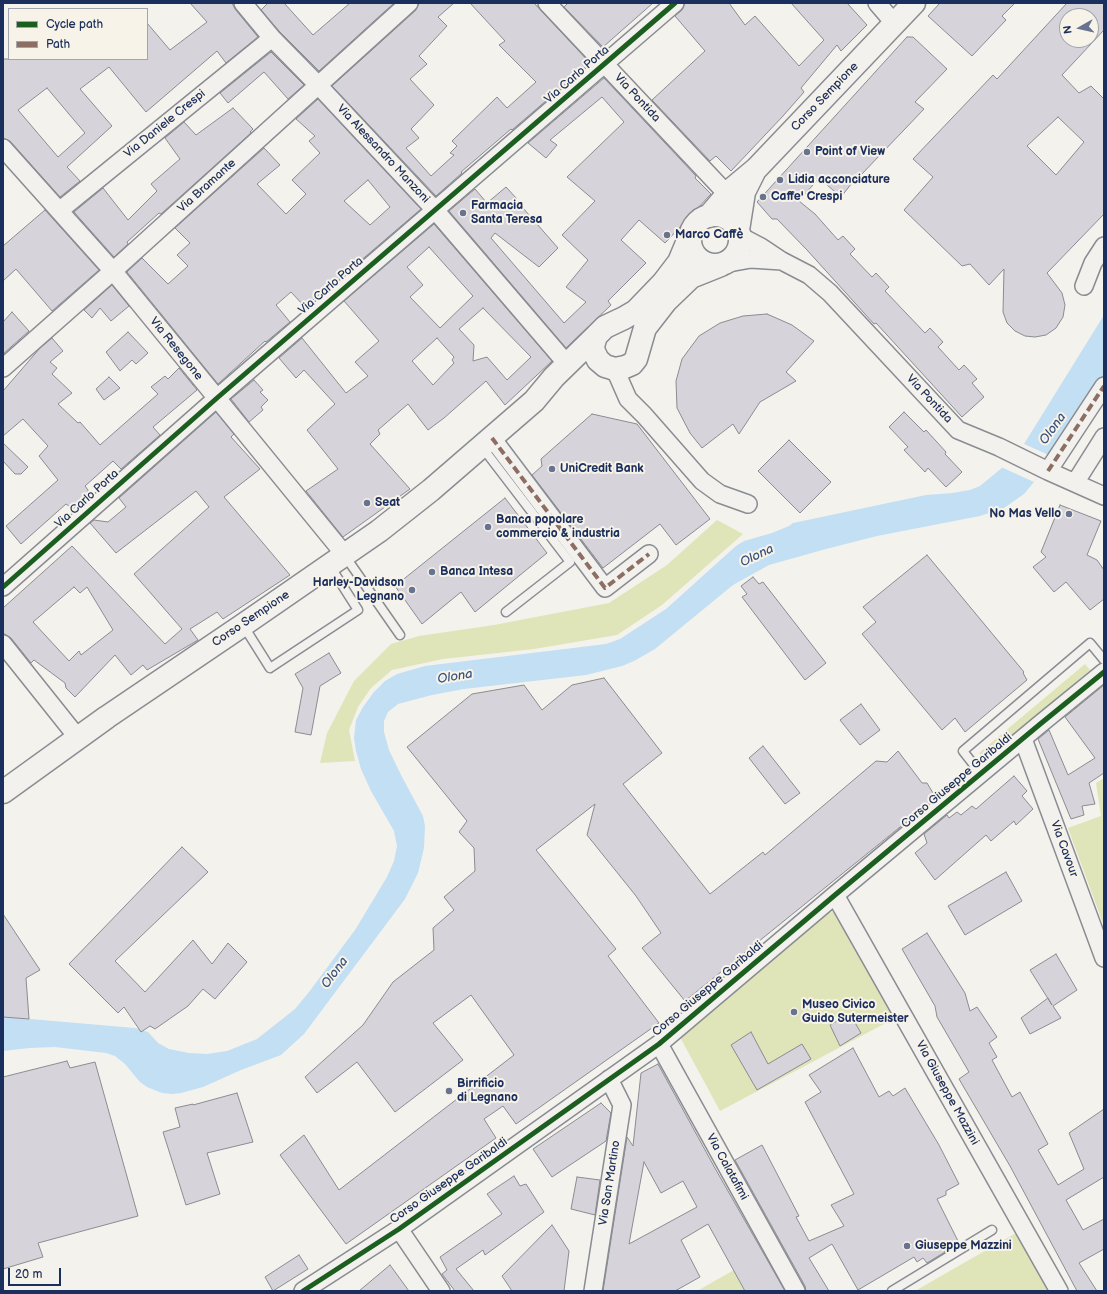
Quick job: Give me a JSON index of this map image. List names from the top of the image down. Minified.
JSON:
{"streets":{"main road":["Corso Sempione"],"street":["Via Carlo Porta","Via Pontida","Via Daniele Crespi","Via Alessandro Manzoni","Via Bramante","Via Resegone","Corso Giuseppe Garibaldi","Via Cavour","Via Giuseppe Mazzini","Via Calatafimi","Via San Martino"]},"crossings":[["Via Carlo Porta","Via Pontida"],["Via Carlo Porta","Via Alessandro Manzoni"],["Via Carlo Porta","Via Resegone"],["Corso Sempione","Via Pontida"],["Corso Sempione","Via Alessandro Manzoni"],["Corso Sempione","Via Resegone"],["Via Daniele Crespi","Via Alessandro Manzoni"],["Via Daniele Crespi","Via Resegone"],["Via Alessandro Manzoni","Via Bramante"],["Via Bramante","Via Resegone"],["Corso Giuseppe Garibaldi","Via Cavour"],["Corso Giuseppe Garibaldi","Via Giuseppe Mazzini"],["Corso Giuseppe Garibaldi","Via Calatafimi"],["Corso Giuseppe Garibaldi","Via San Martino"]],"water":["Olona"],"places":["Point of View","Lidia acconciature","Caffe' Crespi","Farmacia Santa Teresa","Marco Caffè","UniCredit Bank","Seat","No Mas Vello","Banca popolare commercio & industria","Banca Intesa","Harley-Davidson Legnano","Museo Civico Guido Sutermeister","Birrificio di Legnano","Giuseppe Mazzini"],"legend":["Cycle path","Path"],"scale_bar":"20 m","north":"left"}
